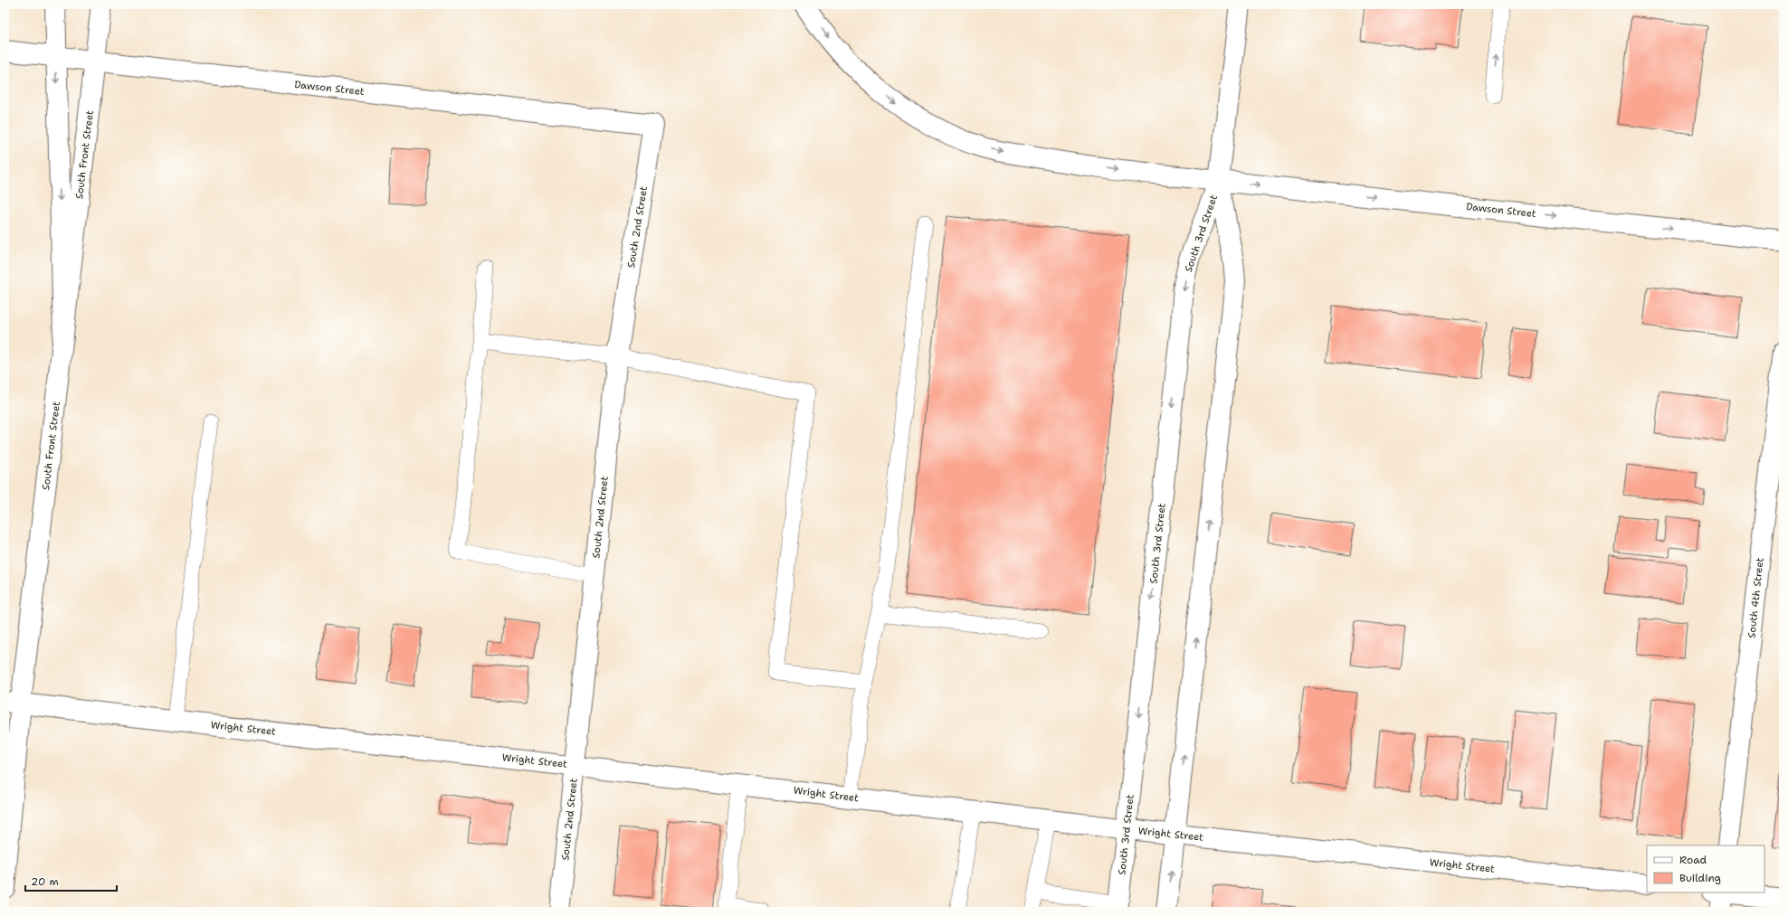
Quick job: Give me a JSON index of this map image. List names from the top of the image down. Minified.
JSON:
{"streets":{"main road":["Dawson Street","South Front Street","South 2nd Street","South 3rd Street","South 4th Street","Wright Street"]},"crossings":[["Dawson Street","South Front Street"],["Dawson Street","South 2nd Street"],["Dawson Street","South 3rd Street"],["South Front Street","Wright Street"],["South 2nd Street","Wright Street"],["South 3rd Street","Wright Street"]],"one_way":["Dawson Street"],"legend":["Road","Building"],"scale_bar":"20 m"}
